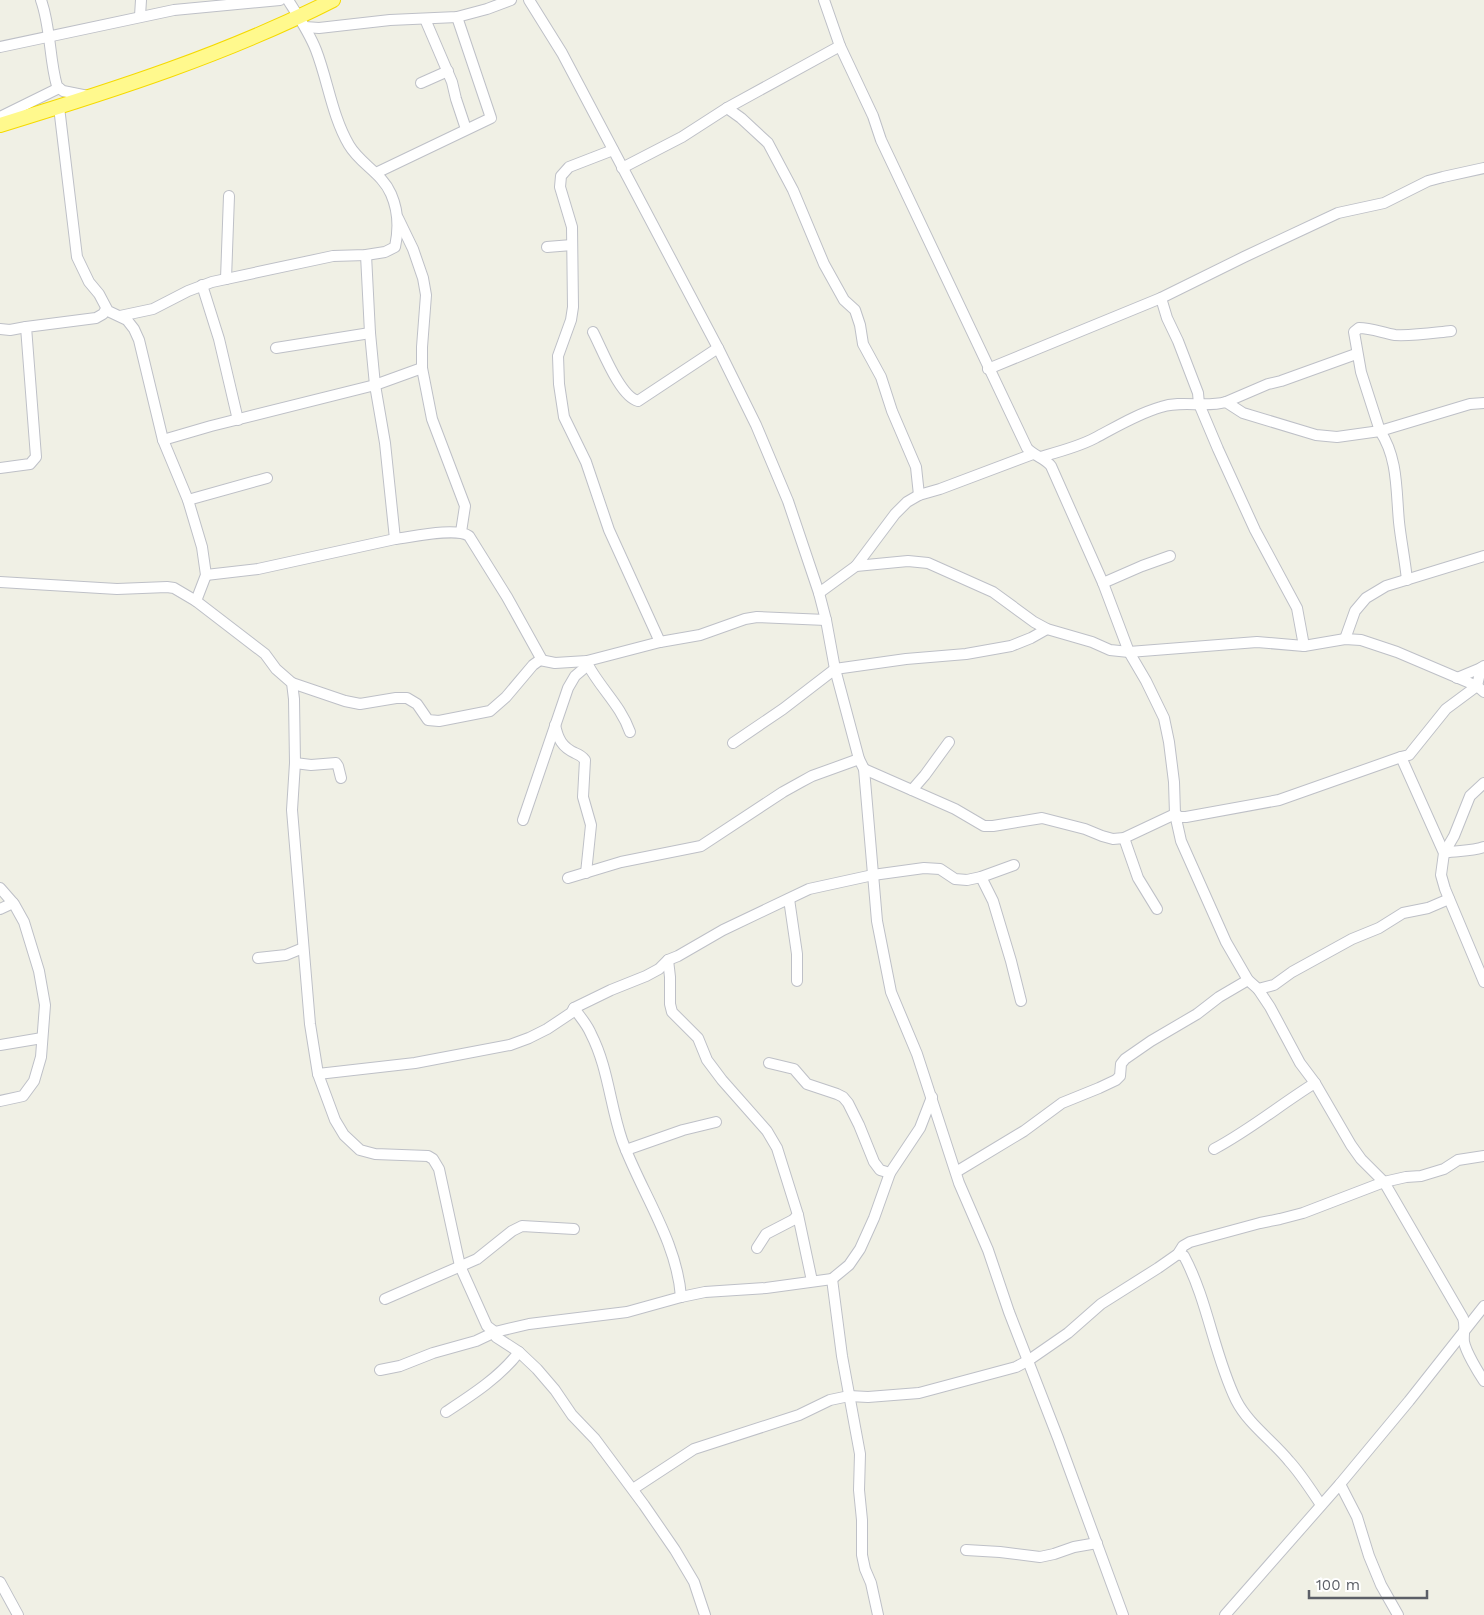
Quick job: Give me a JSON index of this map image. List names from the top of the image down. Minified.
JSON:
{"scale_bar":"100 m"}
